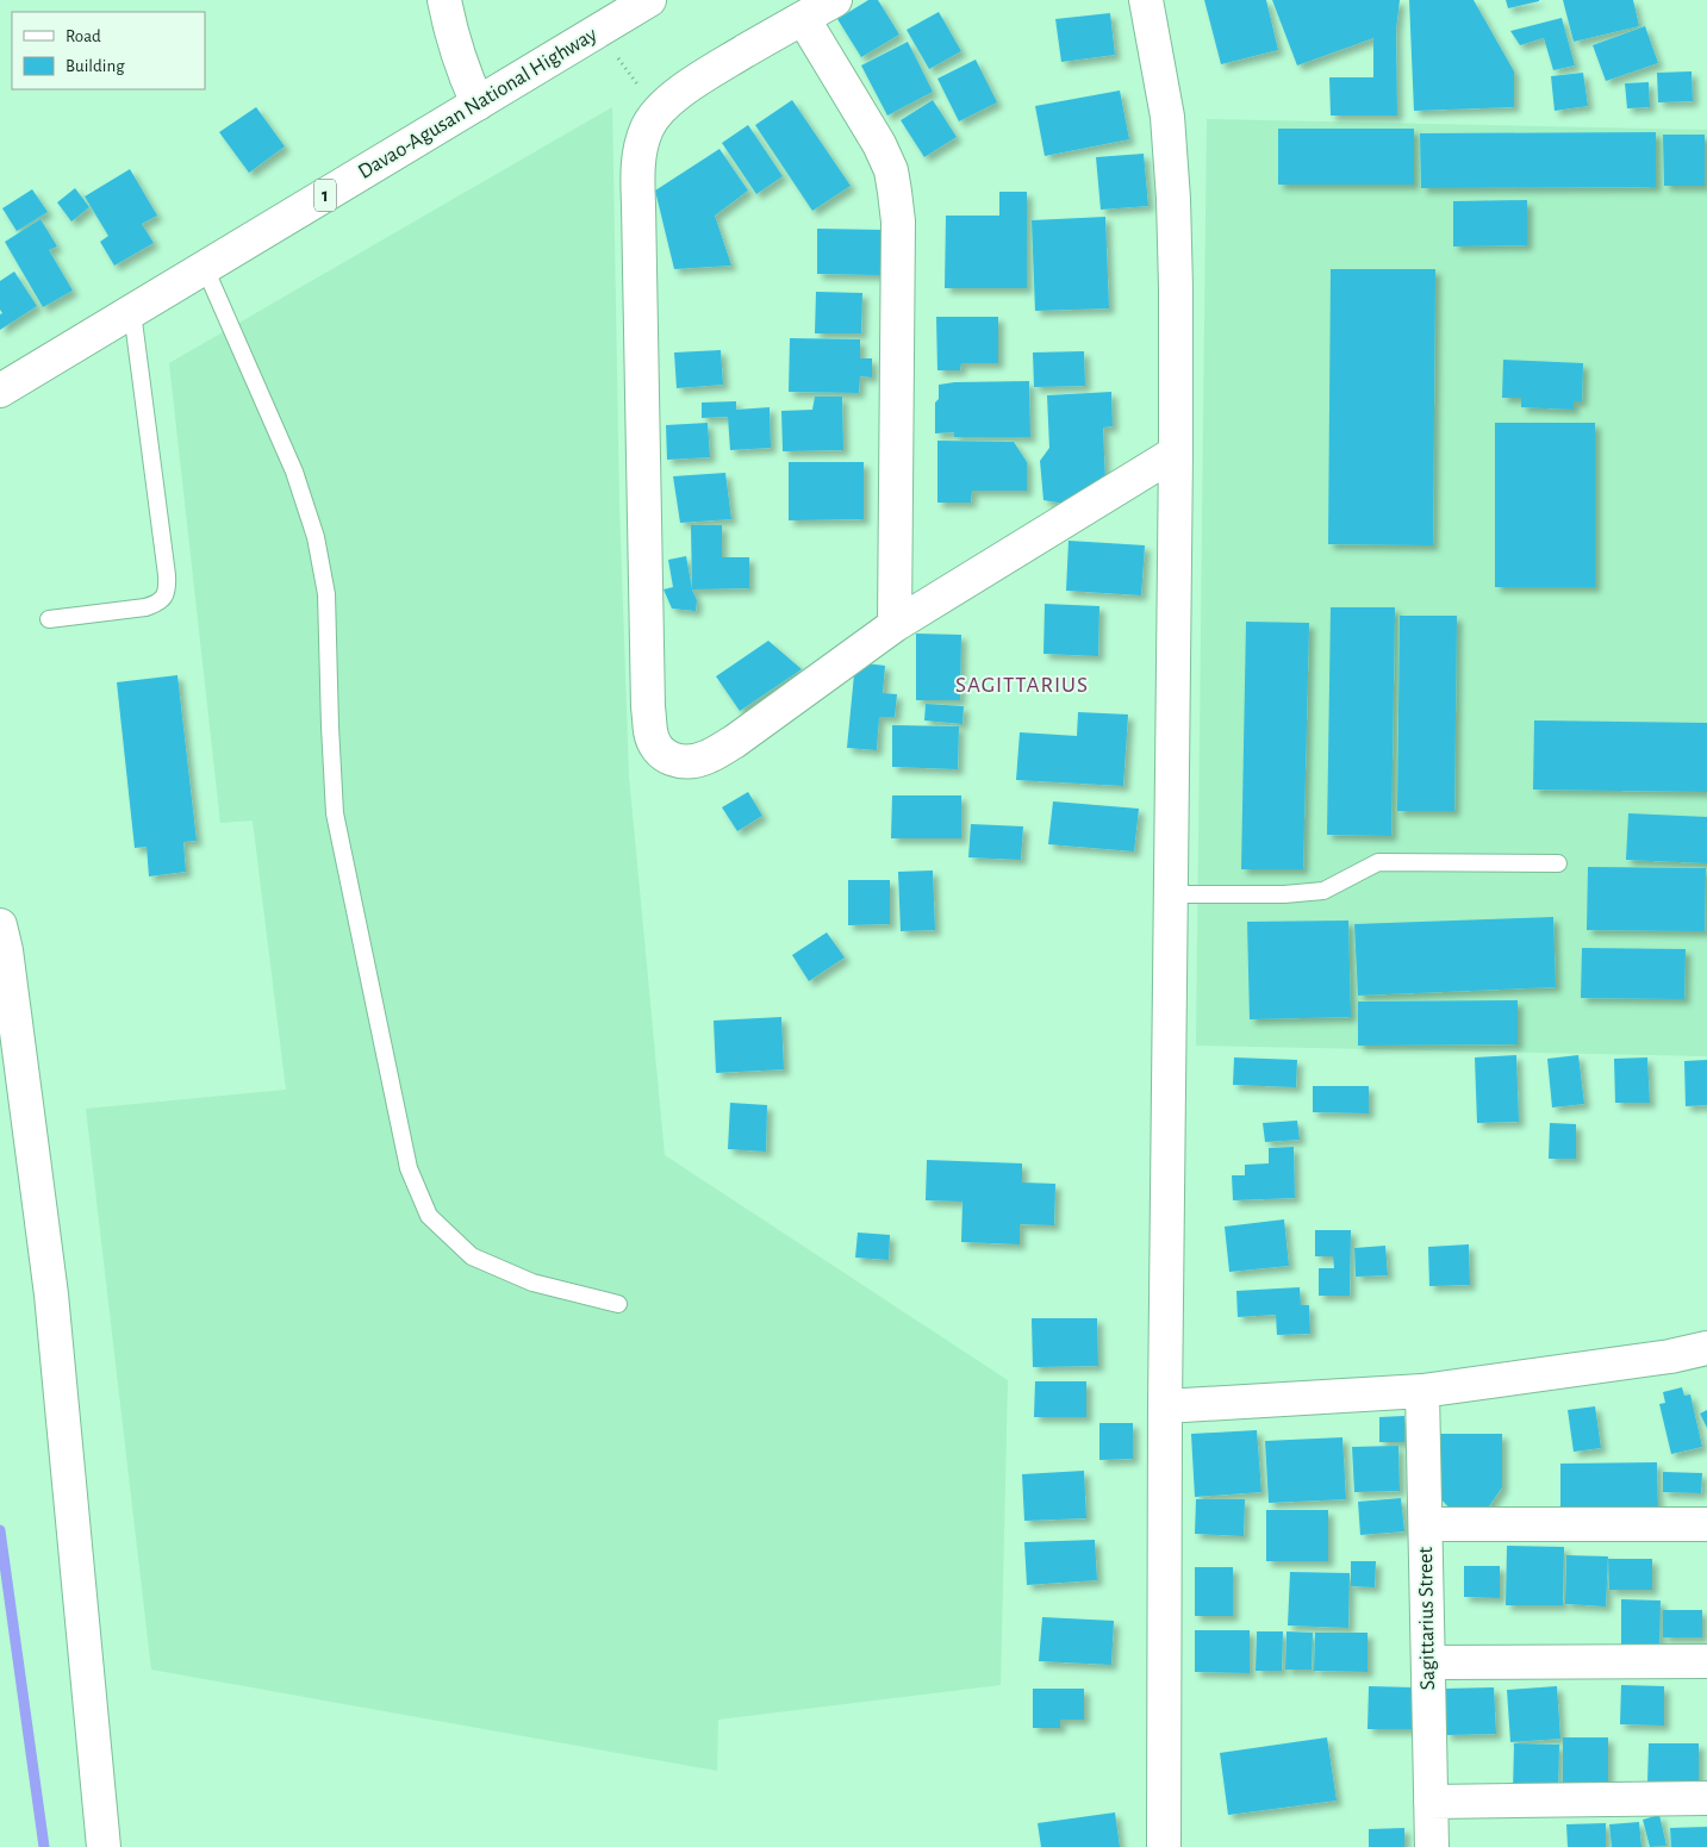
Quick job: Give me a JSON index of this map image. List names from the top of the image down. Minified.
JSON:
{"streets":{"main road":["Davao-Agusan National Highway","1","Sagittarius Street"]},"districts":["SAGITTARIUS"],"legend":["Road","Building"]}
